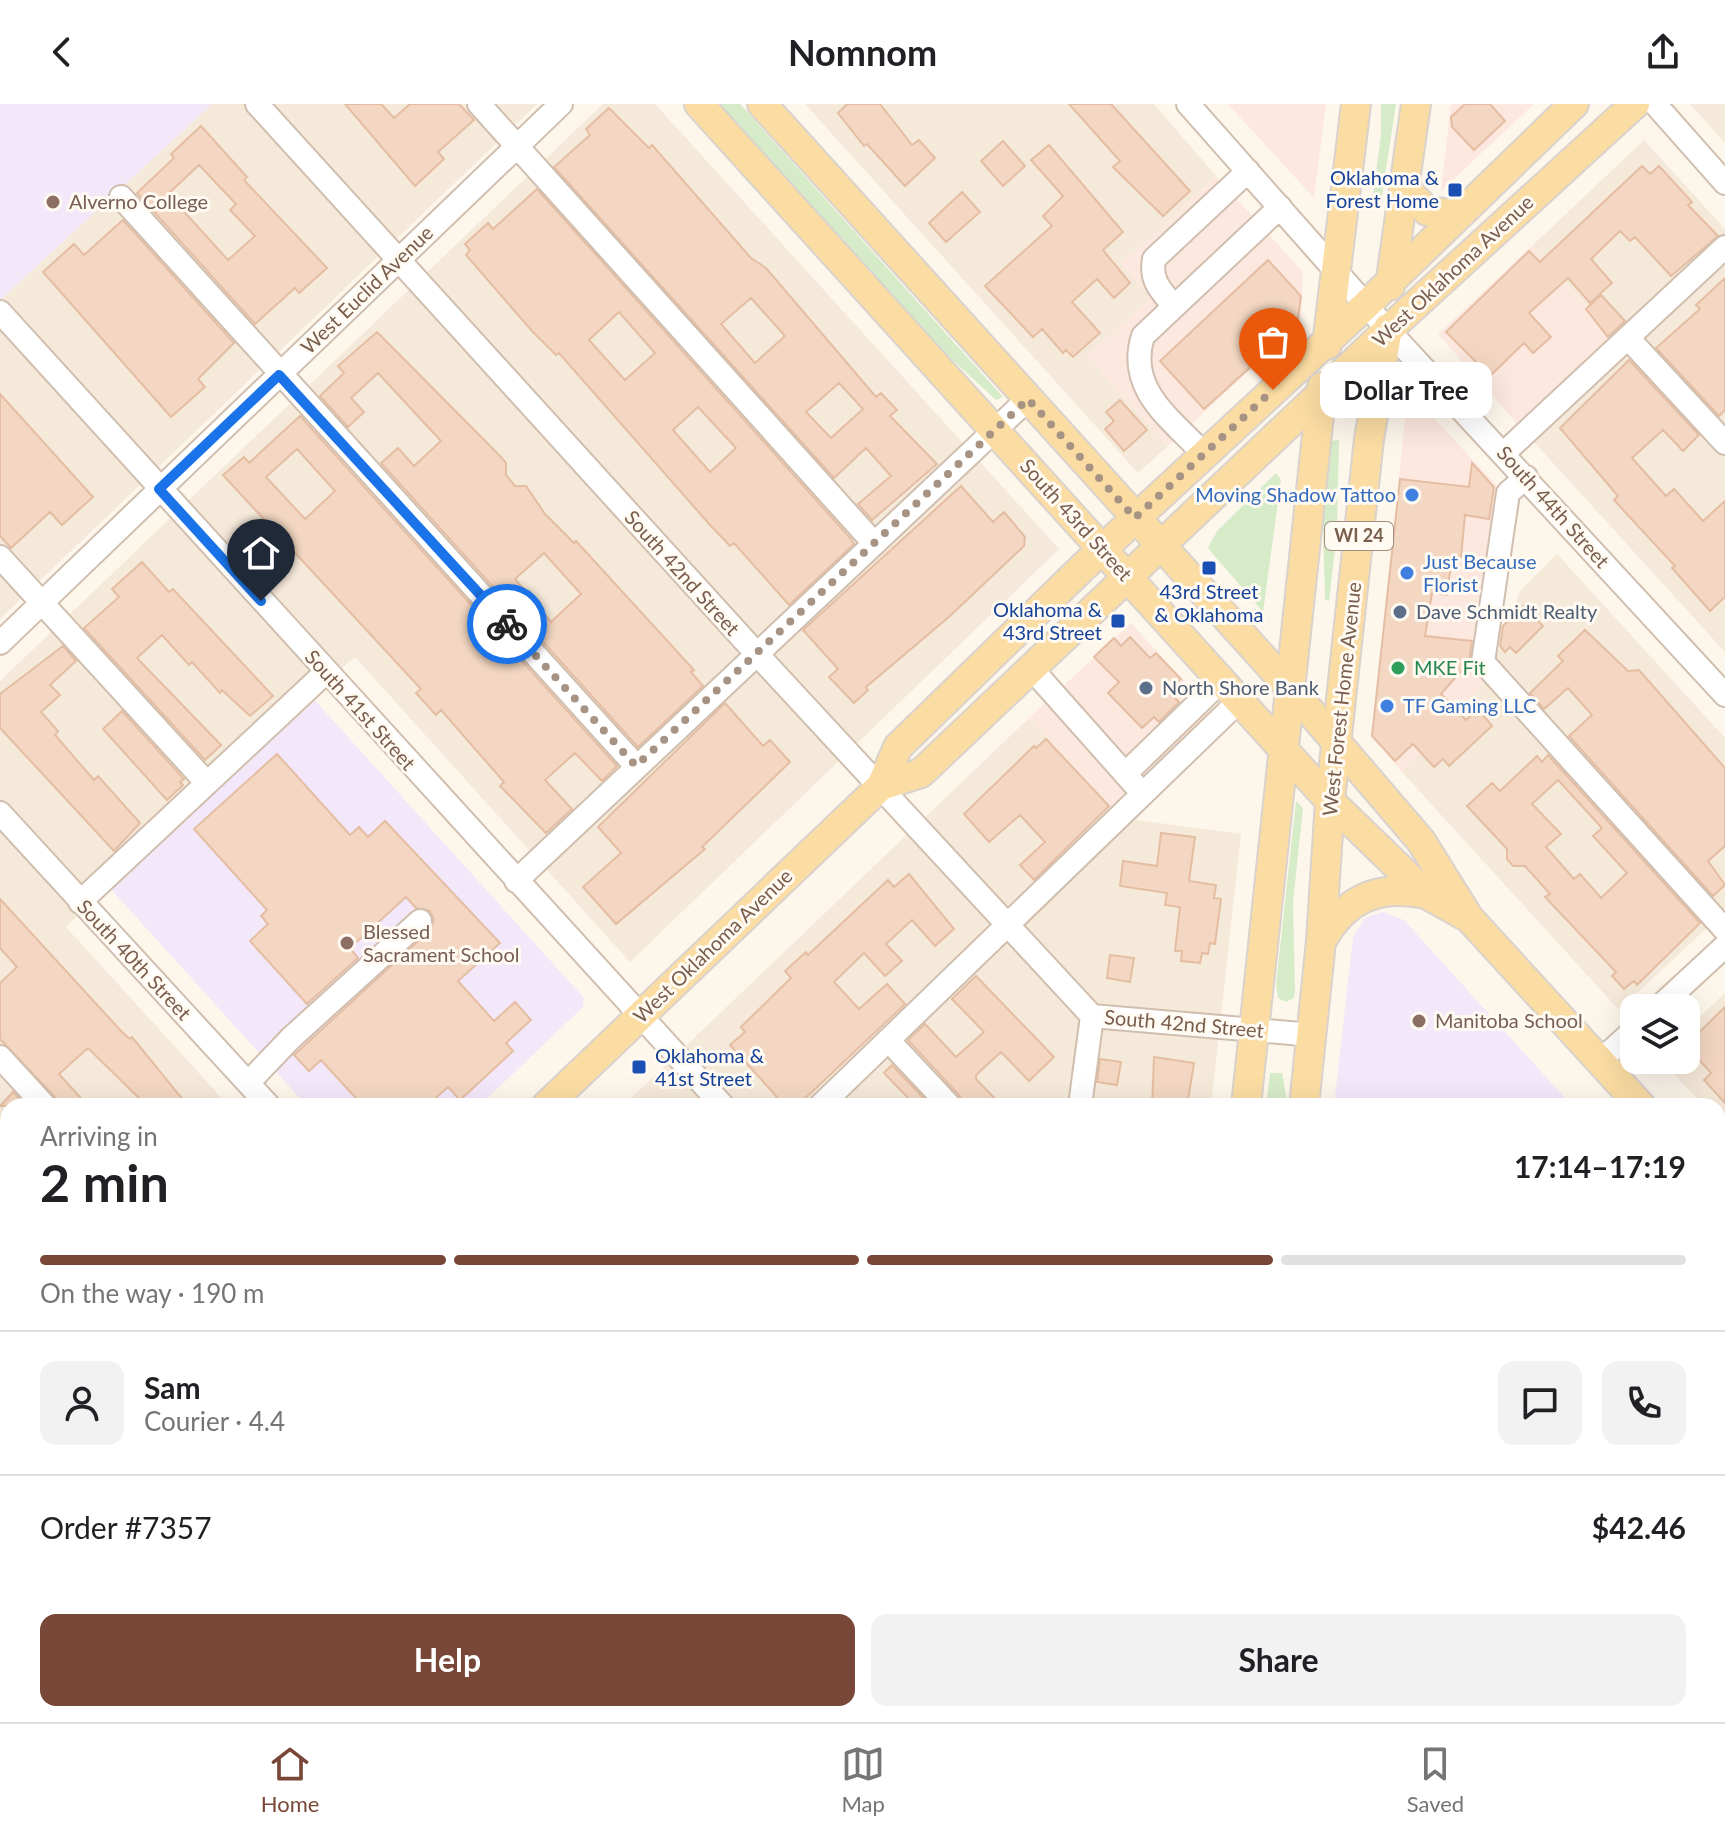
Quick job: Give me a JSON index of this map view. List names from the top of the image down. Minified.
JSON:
{"streets":{"main road":["West Oklahoma Avenue","South 43rd Street","WI 24","West Forest Home Avenue"],"street":["West Euclid Avenue","South 44th Street","South 42nd Street","South 41st Street","South 40th Street"]},"crossings":[["West Oklahoma Avenue","South 44th Street"],["West Oklahoma Avenue","South 43rd Street"],["West Oklahoma Avenue","WI 24"],["West Oklahoma Avenue","South 42nd Street"],["West Oklahoma Avenue","West Forest Home Avenue"],["West Oklahoma Avenue","South 41st Street"],["West Euclid Avenue","South 42nd Street"],["West Euclid Avenue","South 41st Street"],["South 44th Street","WI 24"],["South 44th Street","West Forest Home Avenue"],["South 43rd Street","WI 24"],["South 43rd Street","West Forest Home Avenue"],["WI 24","South 42nd Street"],["South 42nd Street","West Forest Home Avenue"]],"places":{"transit":["Oklahoma & Forest Home","43rd Street & Oklahoma","Oklahoma & 43rd Street","Oklahoma & 41st Street"],"other":["Alverno College","Dollar Tree","Moving Shadow Tattoo","Just Because Florist","Dave Schmidt Realty","MKE Fit","North Shore Bank","TF Gaming LLC","Blessed Sacrament School","Manitoba School"]},"page":{"header":"Nomnom","bubble":"Dollar Tree","heading":["2 min","Arriving in","17:14–17:19"],"panel":["Sam","Courier · 4.4","Order #7357","$42.46"],"bar":"On the way · 190 m","buttons":["Help","Share"],"tabs":["Home","Map","Saved"]}}
